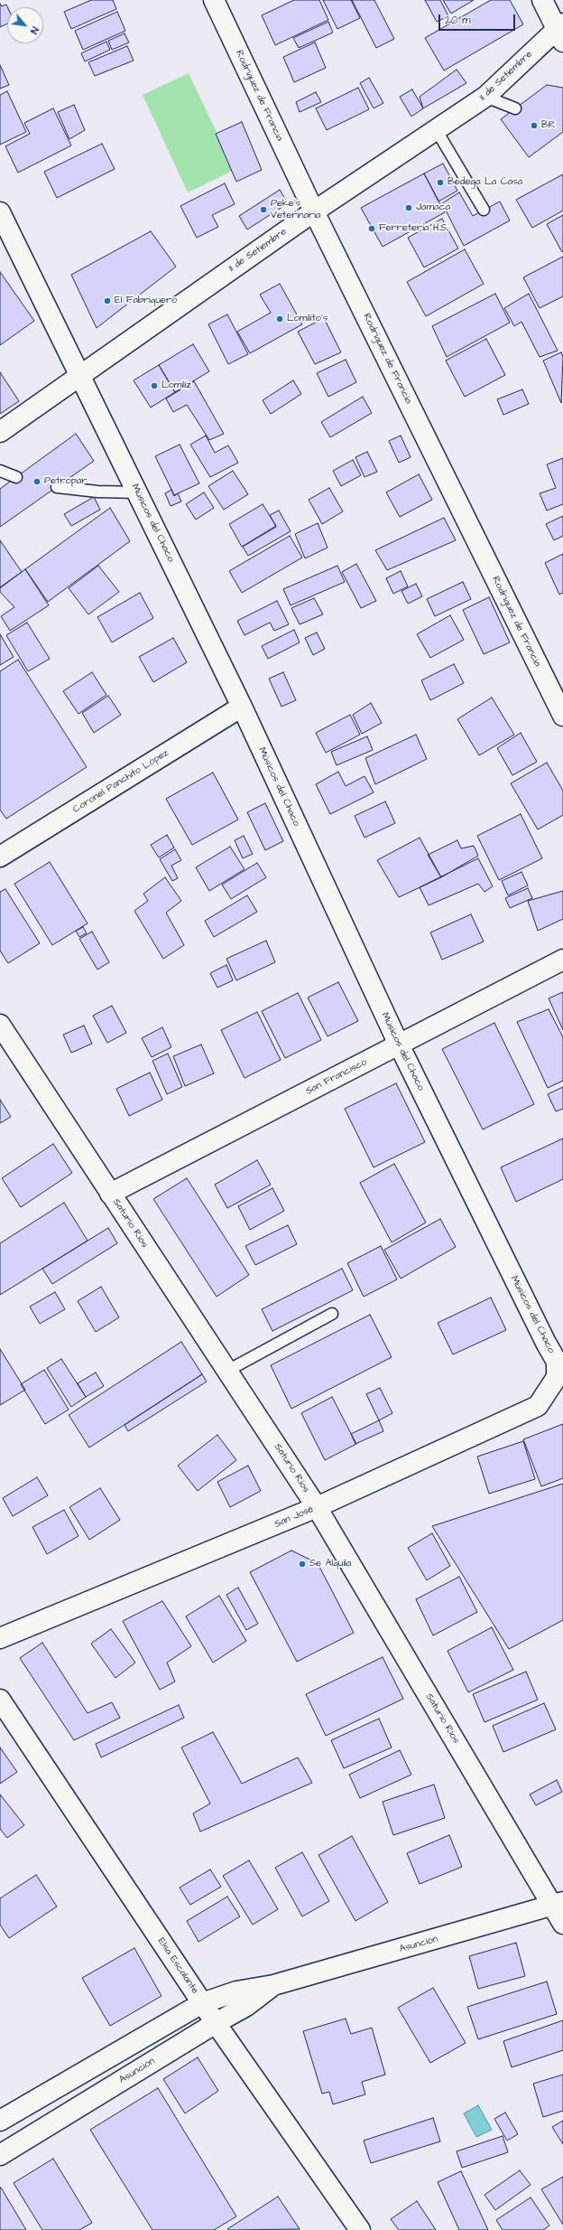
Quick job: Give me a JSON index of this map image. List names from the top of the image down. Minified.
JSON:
{"streets":{"street":["11 de Setiembre","Rodriguez de Francia","Músicos del Chaco","Coronel Panchito López","San Francisco","Saturio Ríos","San José","Asunción","Elsa Escalante"]},"crossings":[["11 de Setiembre","Rodriguez de Francia"],["11 de Setiembre","Músicos del Chaco"],["Músicos del Chaco","Coronel Panchito López"],["Músicos del Chaco","San Francisco"],["Músicos del Chaco","San José"],["San Francisco","Saturio Ríos"],["Saturio Ríos","San José"],["Saturio Ríos","Asunción"],["Asunción","Elsa Escalante"]],"places":["BR","Bedega La Casa","Jamaca","Peke's Veterinaria","Ferreteria H.S.","El Fabriquero","Lomilito's","Lomiliz","Petropar","Se Alquila"],"scale_bar":"20 m","north":"bottom right"}
